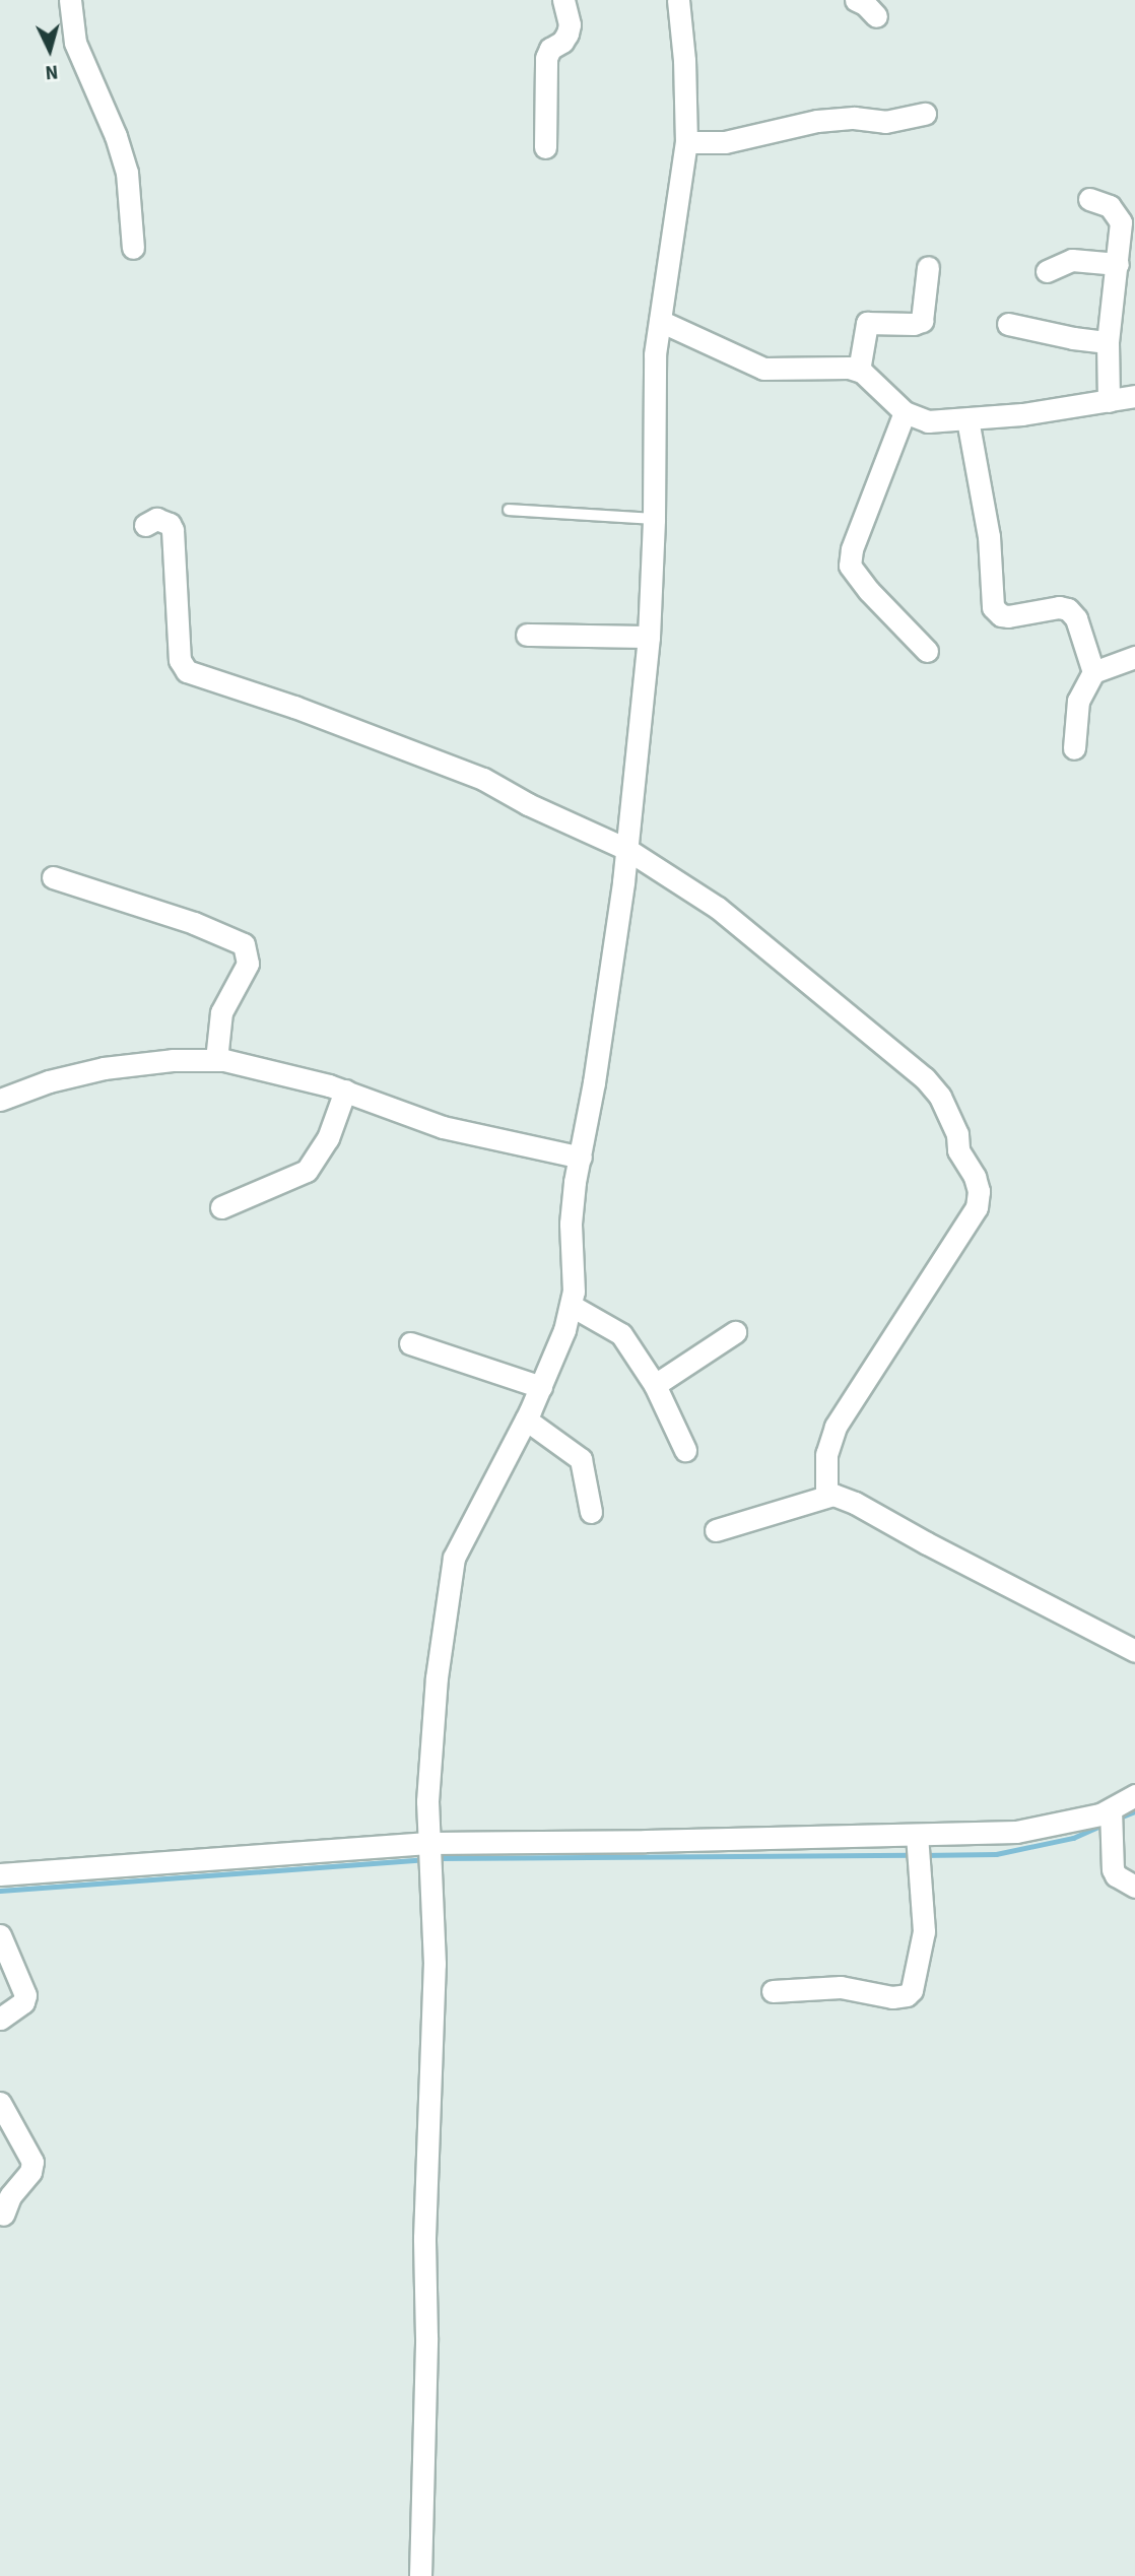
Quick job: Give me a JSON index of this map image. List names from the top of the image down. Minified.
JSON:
{"north":"bottom"}
